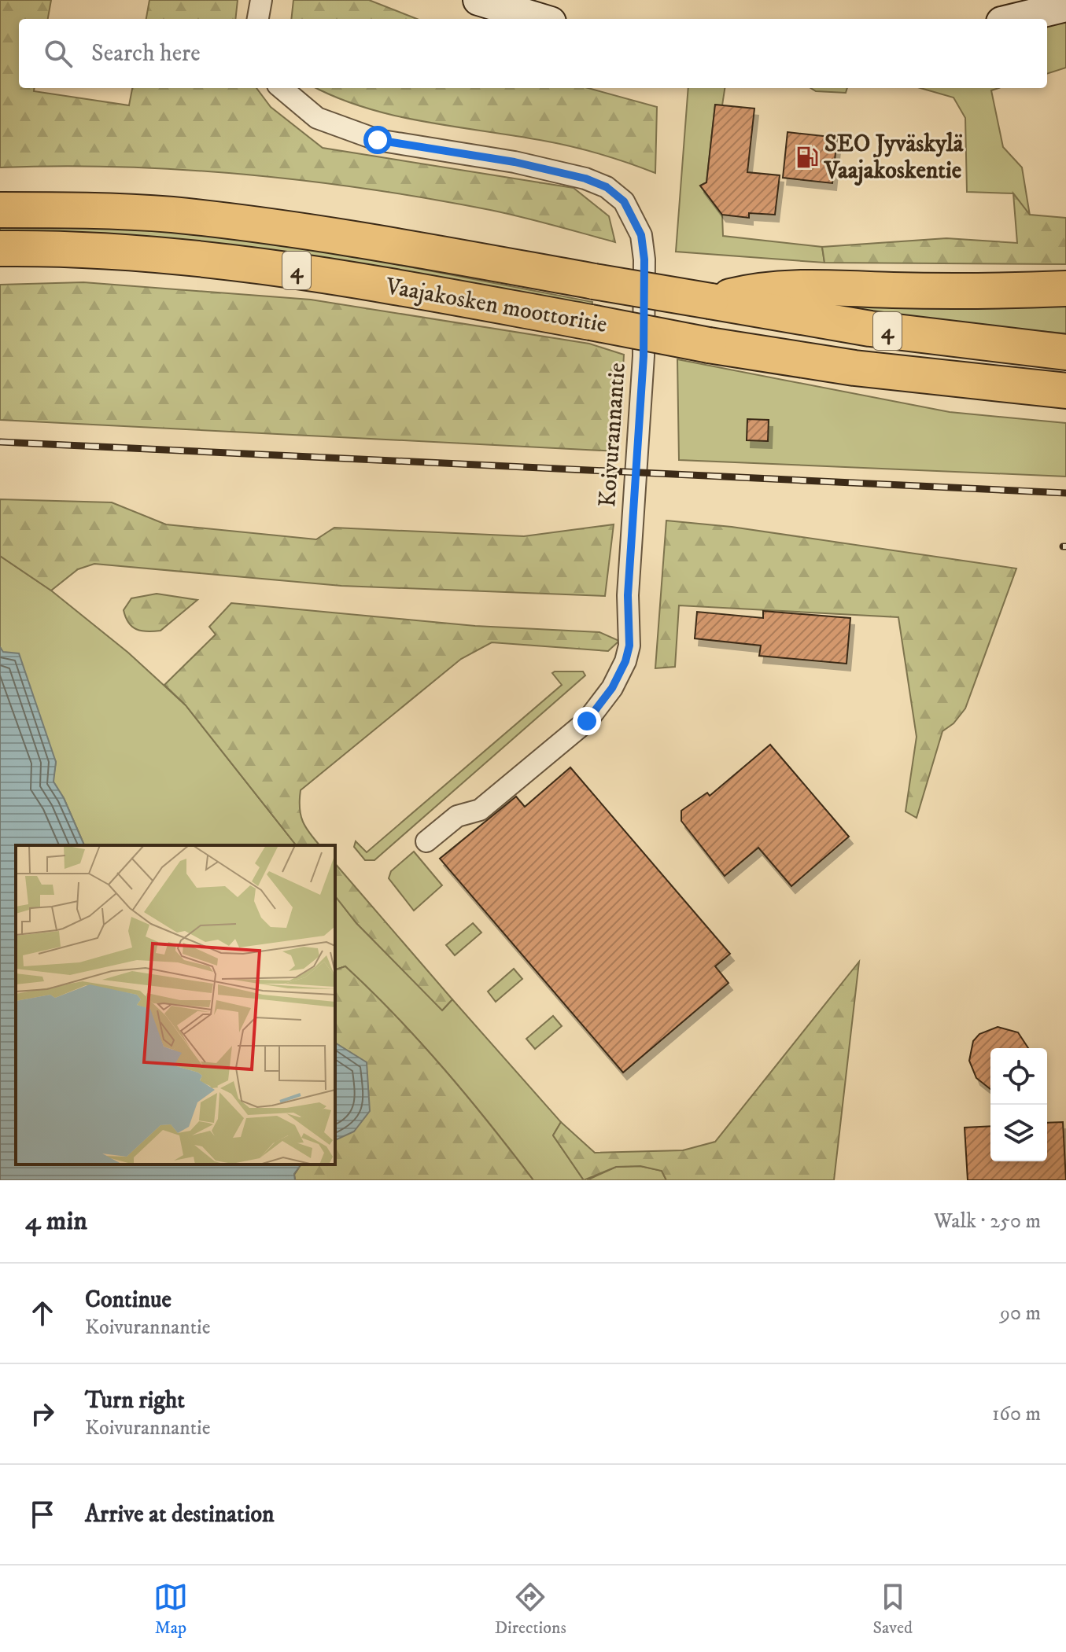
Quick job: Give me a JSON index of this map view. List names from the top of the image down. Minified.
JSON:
{"streets":{"highway":["4","Vaajakosken moottoritie"],"street":["Koivurannantie"]},"places":{"fuel station":["SEO Jyväskylä Vaajakoskentie"]},"page":{"search":"Search here","heading":["4 min","Walk · 250 m"],"list":[["Continue","Koivurannantie","90 m"],["Turn right","Koivurannantie","160 m"],"Arrive at destination"],"nav":["Map","Directions","Saved"]}}
